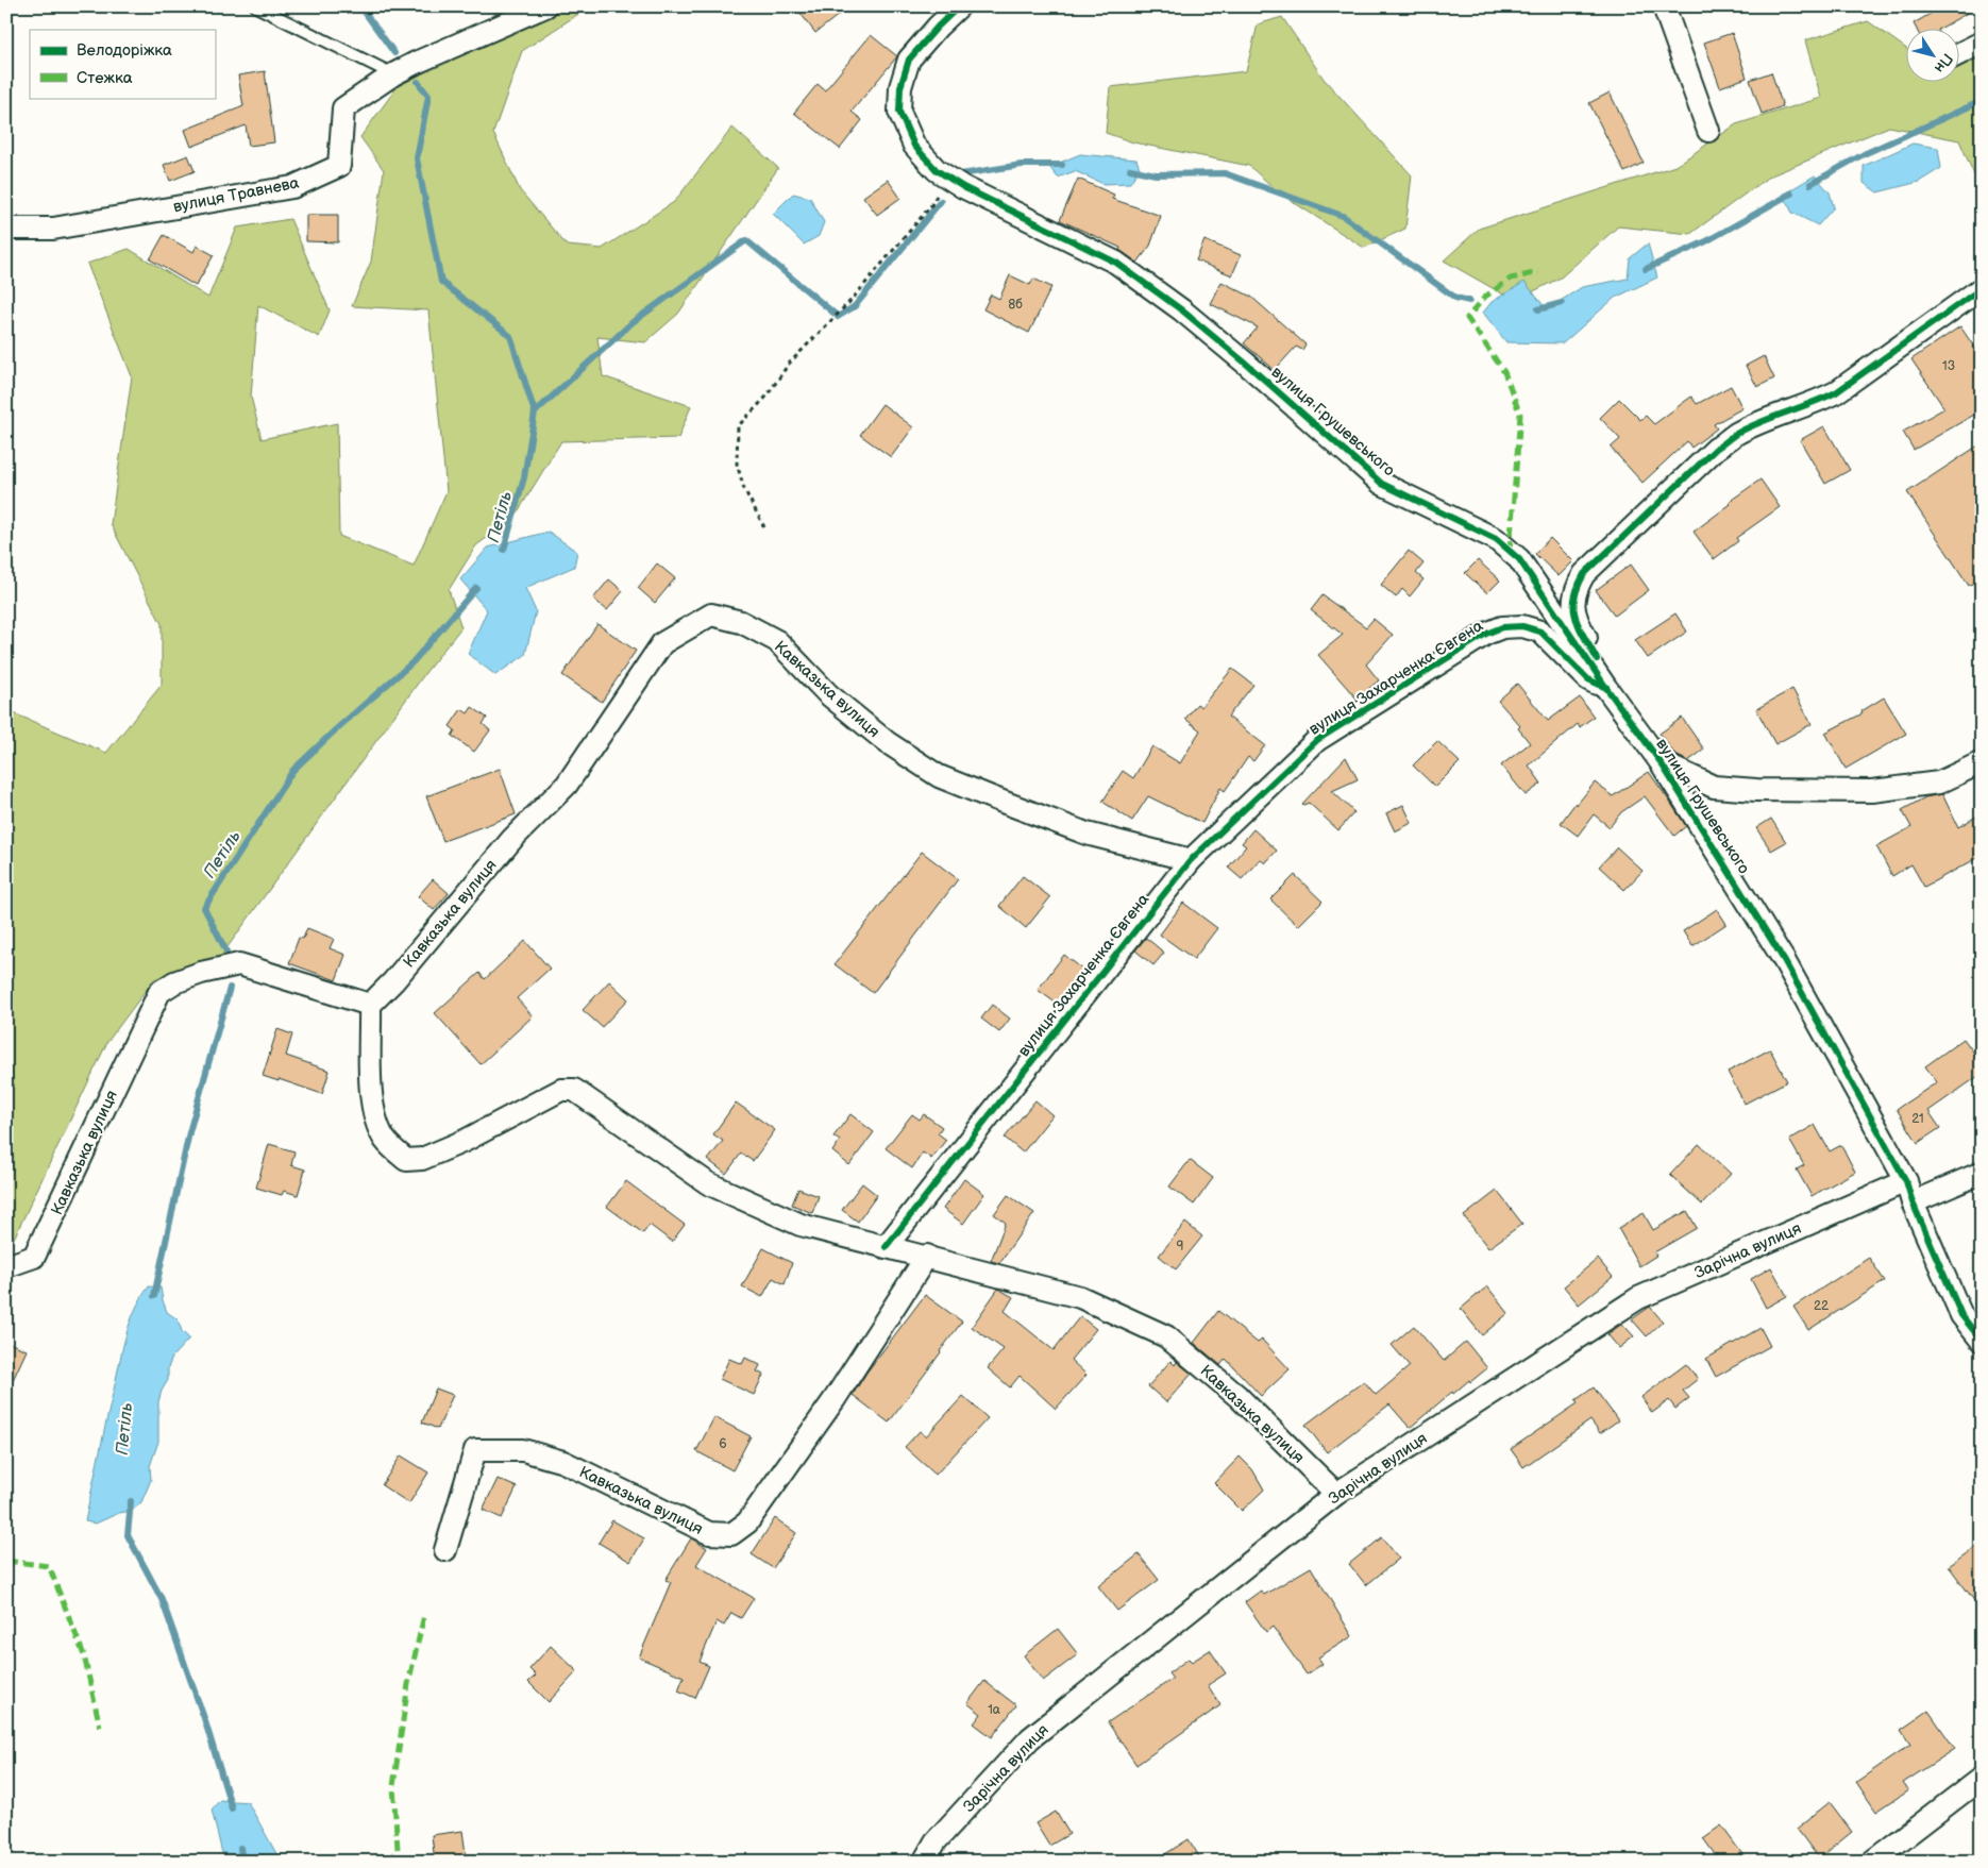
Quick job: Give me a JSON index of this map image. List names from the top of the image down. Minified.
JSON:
{"streets":{"street":["вулиця Травнева","вулиця Грушевського","вулиця Захарченка Євгена","Кавказька вулиця","Зарічна вулиця"]},"crossings":[["вулиця Грушевського","вулиця Захарченка Євгена"],["вулиця Грушевського","Зарічна вулиця"],["вулиця Захарченка Євгена","Кавказька вулиця"],["Кавказька вулиця","Зарічна вулиця"]],"water":["Петіль"],"house_numbers":["8б","13","21","9","22","6","1а"],"legend":["Велодоріжка","Стежка"],"north":"bottom right"}
